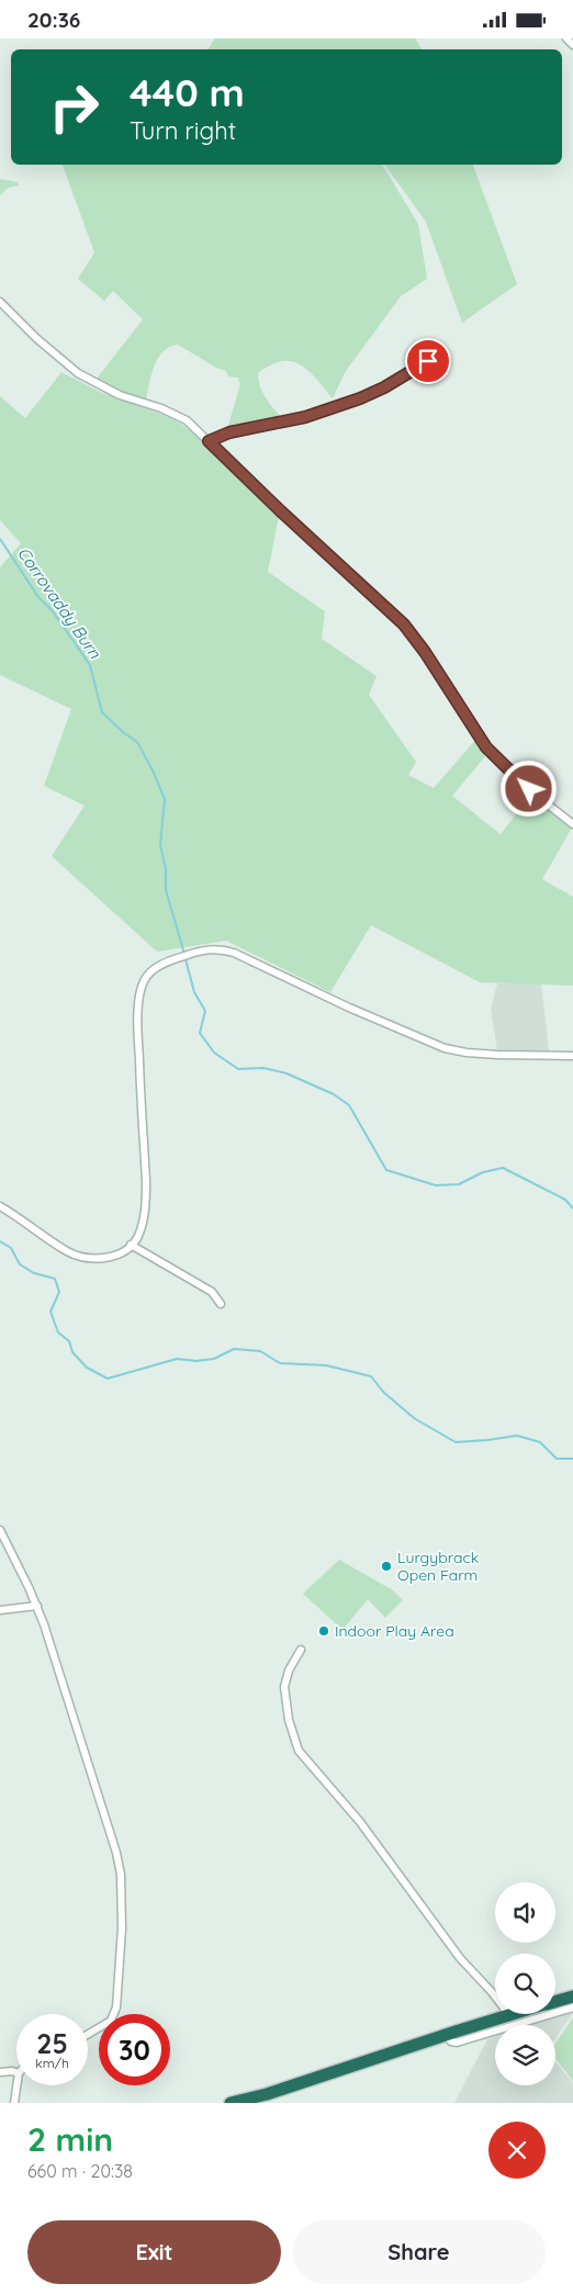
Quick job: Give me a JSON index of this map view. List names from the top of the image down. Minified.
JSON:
{"water":["Corrovaddy Burn"],"places":["Lurgybrack Open Farm","Indoor Play Area"],"page":{"status":"20:36","turn":["440 m","Turn right"],"speed":"25 km/h","limit":"30","heading":["2 min","660 m · 20:38"],"buttons":["Exit","Share"]}}
